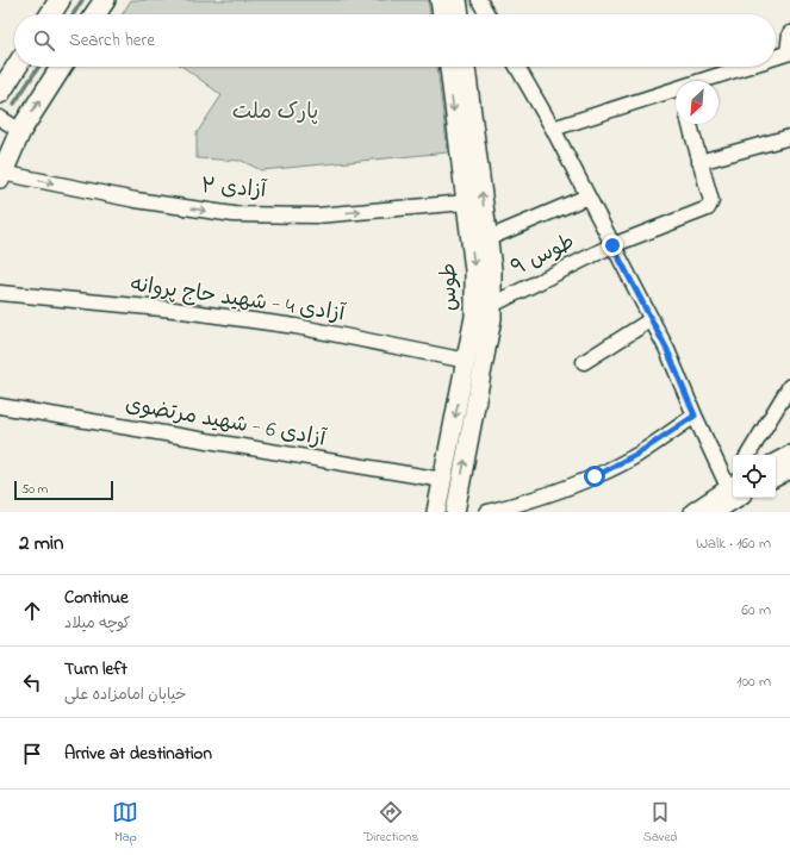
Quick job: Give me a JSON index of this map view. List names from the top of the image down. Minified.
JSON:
{"streets":{"street":["آزادی ۲","طوس ۹","طوس","آزادی 4 - شهید حاج پروانه","آزادی 6 - شهید مرتضوی"]},"crossings":[["آزادی ۲","طوس"],["طوس ۹","طوس"],["طوس","آزادی 4 - شهید حاج پروانه"],["طوس","آزادی 6 - شهید مرتضوی"]],"one_way":["آزادی ۲"],"parks":["پارک ملت"],"scale_bar":"50 m","north":"bottom left","page":{"search":"Search here","scale":"50 m","heading":["2 min","Walk · 160 m"],"list":[["Continue","کوچه میلاد","60 m"],["Turn left","خیابان امامزاده علی","100 m"],"Arrive at destination"],"nav":["Map","Directions","Saved"]}}
